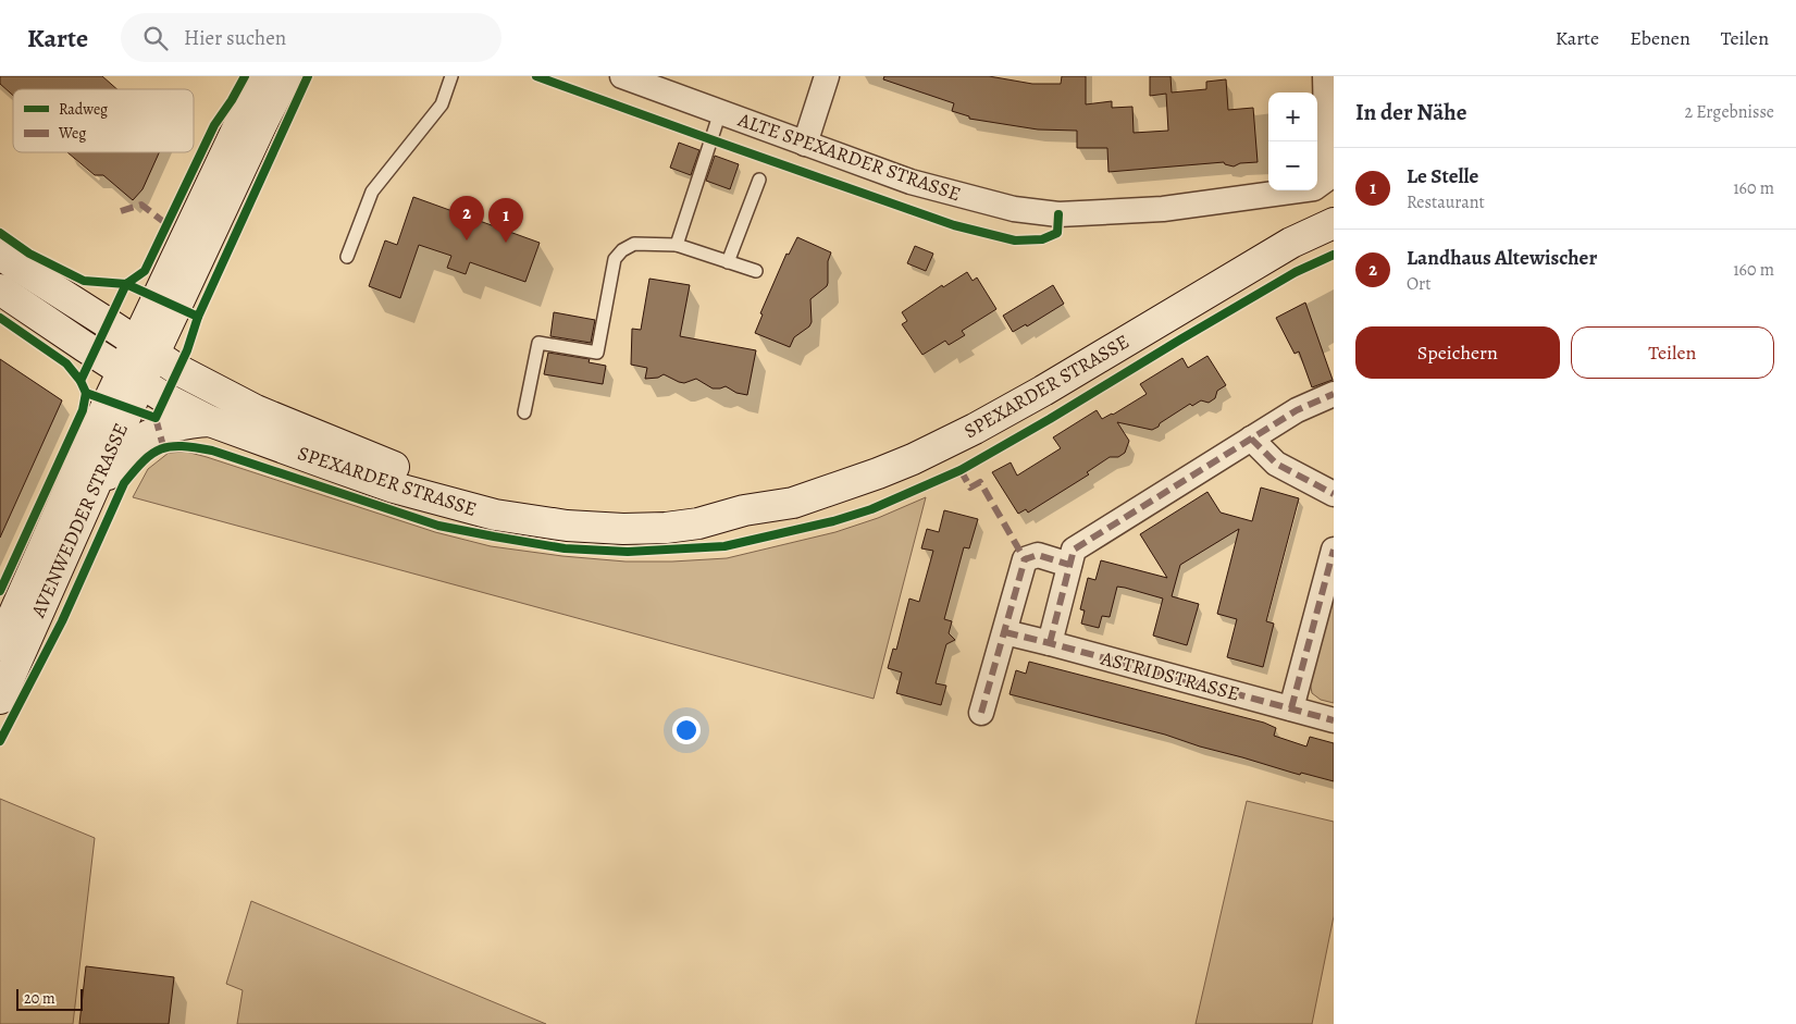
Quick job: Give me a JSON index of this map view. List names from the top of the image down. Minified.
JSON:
{"streets":{"main road":["SPEXARDER STRASSE","AVENWEDDER STRASSE"],"street":["ALTE SPEXARDER STRASSE","ASTRIDSTRASSE"]},"crossings":[["SPEXARDER STRASSE","AVENWEDDER STRASSE"]],"legend":["Radweg","Weg"],"scale_bar":"20 m","page":{"header":"Karte","search":"Hier suchen","nav":["Karte","Ebenen","Teilen"],"heading":["In der Nähe","2 Ergebnisse"],"map_buttons":["+","−"],"list":[{"mark":"1","name":"Le Stelle","note":"Restaurant","value":"160 m"},{"mark":"2","name":"Landhaus Altewischer","note":"Ort","value":"160 m"}],"pins":["2","1"],"buttons":["Speichern","Teilen"],"scale":"20 m"}}
